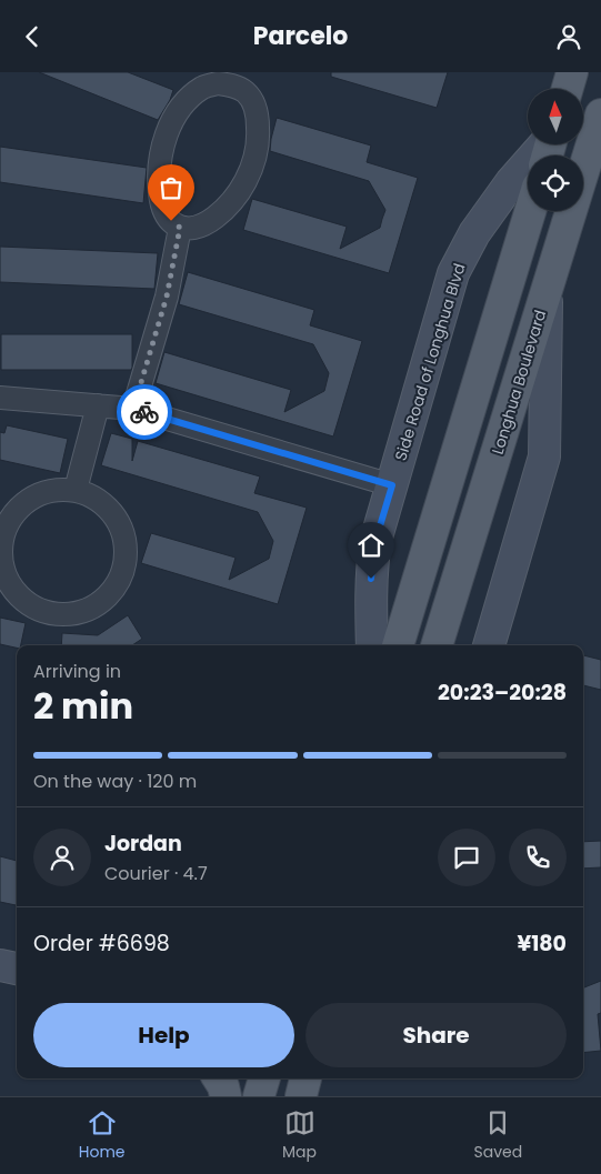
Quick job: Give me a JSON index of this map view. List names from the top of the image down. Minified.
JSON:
{"streets":{"main road":["Side Road of Longhua Blvd","Longhua Boulevard"]},"north":"top","page":{"header":"Parcelo","heading":["2 min","Arriving in","20:23–20:28"],"panel":["Jordan","Courier · 4.7","Order #6698","¥180"],"bar":"On the way · 120 m","buttons":["Help","Share"],"tabs":["Home","Map","Saved"]}}
